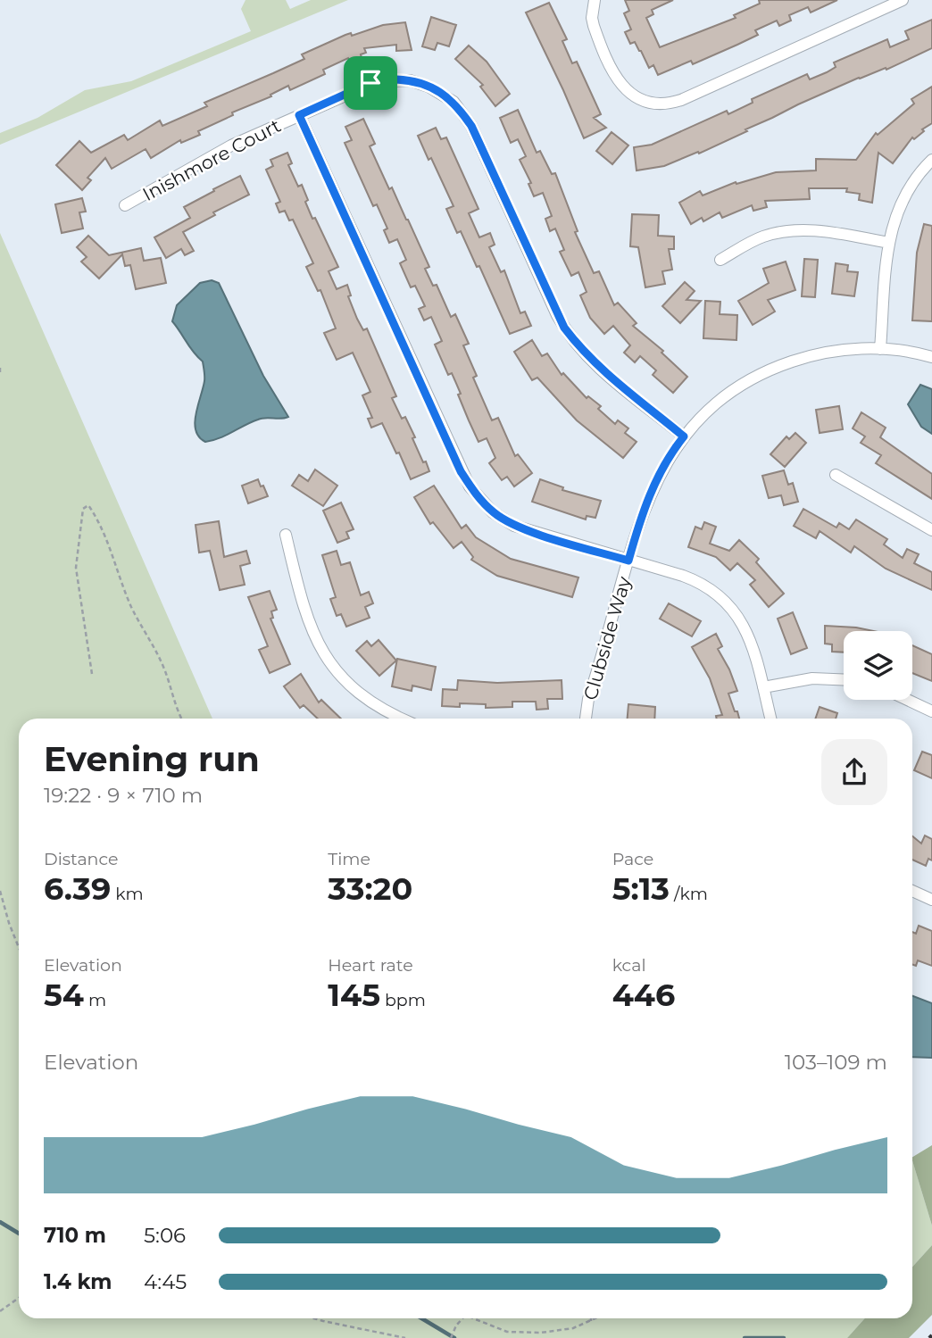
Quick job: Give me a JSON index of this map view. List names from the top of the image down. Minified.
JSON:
{"streets":{"street":["Inishmore Court","Clubside Way"]},"crossings":[["Inishmore Court","Clubside Way"]],"page":{"heading":["Evening run","19:22 · 9 × 710 m"],"stats":[["Distance","6.39 km"],["Time","33:20"],["Pace","5:13 /km"],["Elevation","54 m"],["Heart rate","145 bpm"],["kcal","446"]],"chart":["Elevation","103–109 m"],"list":[{"name":"710 m","note":"5:06"},{"name":"1.4 km","note":"4:45"}]}}
